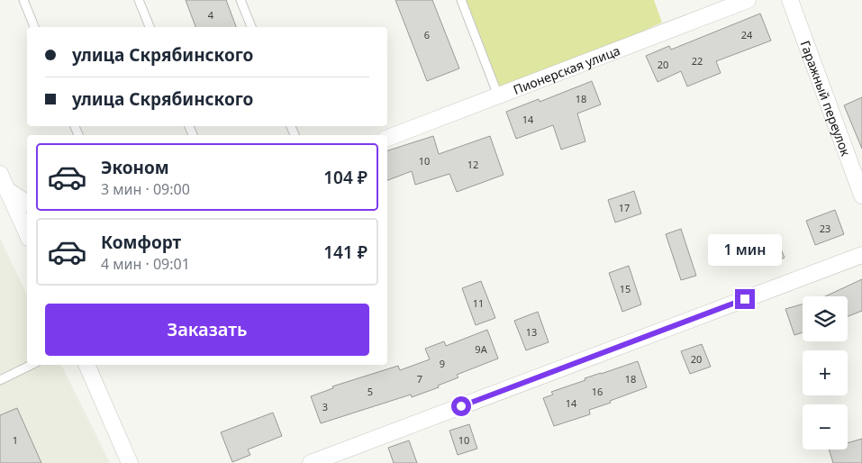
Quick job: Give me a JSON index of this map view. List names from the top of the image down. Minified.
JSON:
{"streets":{"street":["Пионерская улица","Гаражный переулок"]},"house_numbers":["4","6","24","22","20","18","14","10","12","17","23","15","11","13","9А","20","9","7","18","5","16","14","3","1","10"],"page":{"banner":["улица Скрябинского","улица Скрябинского"],"list":[{"name":"Эконом","note":"3 мин · 09:00","value":"104 ₽"},{"name":"Комфорт","note":"4 мин · 09:01","value":"141 ₽"}],"bubble":"1 мин","buttons":"Заказать","map_buttons":["+","−"]}}
